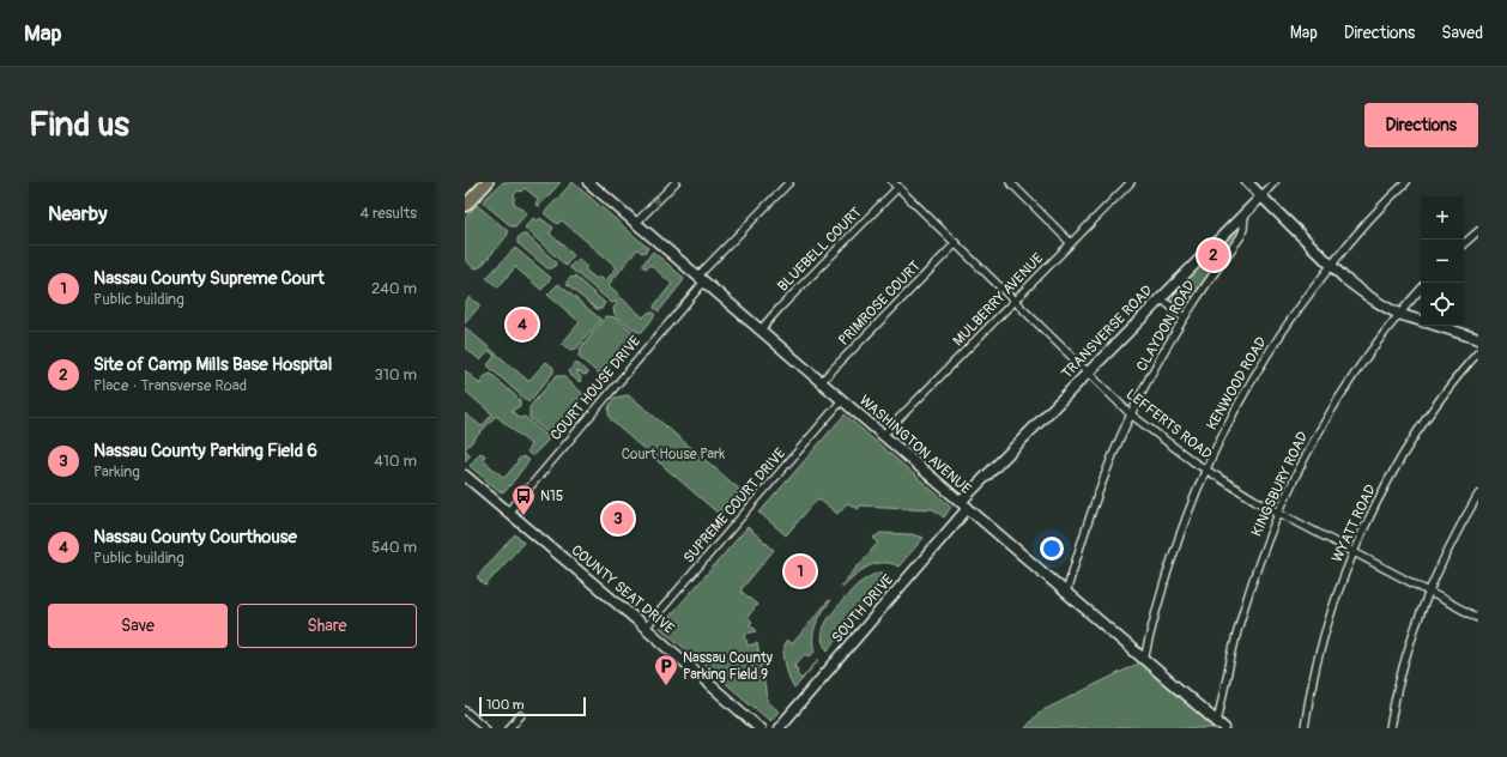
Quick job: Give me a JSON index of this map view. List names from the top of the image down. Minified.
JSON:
{"streets":{"street":["BLUEBELL COURT","MULBERRY AVENUE","PRIMROSE COURT","CLAYDON ROAD","TRANSVERSE ROAD","KENWOOD ROAD","COURT HOUSE DRIVE","LEFFERTS ROAD","WASHINGTON AVENUE","KINGSBURY ROAD","SUPREME COURT DRIVE","WYATT ROAD","COUNTY SEAT DRIVE","SOUTH DRIVE"]},"crossings":[["BLUEBELL COURT","LEFFERTS ROAD"],["BLUEBELL COURT","WASHINGTON AVENUE"],["MULBERRY AVENUE","LEFFERTS ROAD"],["MULBERRY AVENUE","WASHINGTON AVENUE"],["PRIMROSE COURT","LEFFERTS ROAD"],["PRIMROSE COURT","WASHINGTON AVENUE"],["CLAYDON ROAD","TRANSVERSE ROAD"],["CLAYDON ROAD","LEFFERTS ROAD"],["CLAYDON ROAD","WASHINGTON AVENUE"],["TRANSVERSE ROAD","LEFFERTS ROAD"],["TRANSVERSE ROAD","WASHINGTON AVENUE"],["TRANSVERSE ROAD","SOUTH DRIVE"],["KENWOOD ROAD","LEFFERTS ROAD"],["KENWOOD ROAD","WASHINGTON AVENUE"],["COURT HOUSE DRIVE","WASHINGTON AVENUE"],["COURT HOUSE DRIVE","COUNTY SEAT DRIVE"],["LEFFERTS ROAD","KINGSBURY ROAD"],["LEFFERTS ROAD","WYATT ROAD"],["WASHINGTON AVENUE","KINGSBURY ROAD"],["WASHINGTON AVENUE","SUPREME COURT DRIVE"],["WASHINGTON AVENUE","SOUTH DRIVE"],["SUPREME COURT DRIVE","COUNTY SEAT DRIVE"]],"parks":["Court House Park"],"places":{"bus stop":["N15"],"parking":["Nassau County Parking Field 9"]},"scale_bar":"100 m","page":{"header":"Map","nav":["Map","Directions","Saved"],"buttons":["Directions",["Save","Share"]],"title":"Find us","heading":["Nearby","4 results"],"map_buttons":["+","−"],"pins":["2","4","3","1"],"list":[{"mark":"1","name":"Nassau County Supreme Court","note":"Public building","value":"240 m"},{"mark":"2","name":"Site of Camp Mills Base Hospital","note":"Place · Transverse Road","value":"310 m"},{"mark":"3","name":"Nassau County Parking Field 6","note":"Parking","value":"410 m"},{"mark":"4","name":"Nassau County Courthouse","note":"Public building","value":"540 m"}],"scale":"100 m"}}
